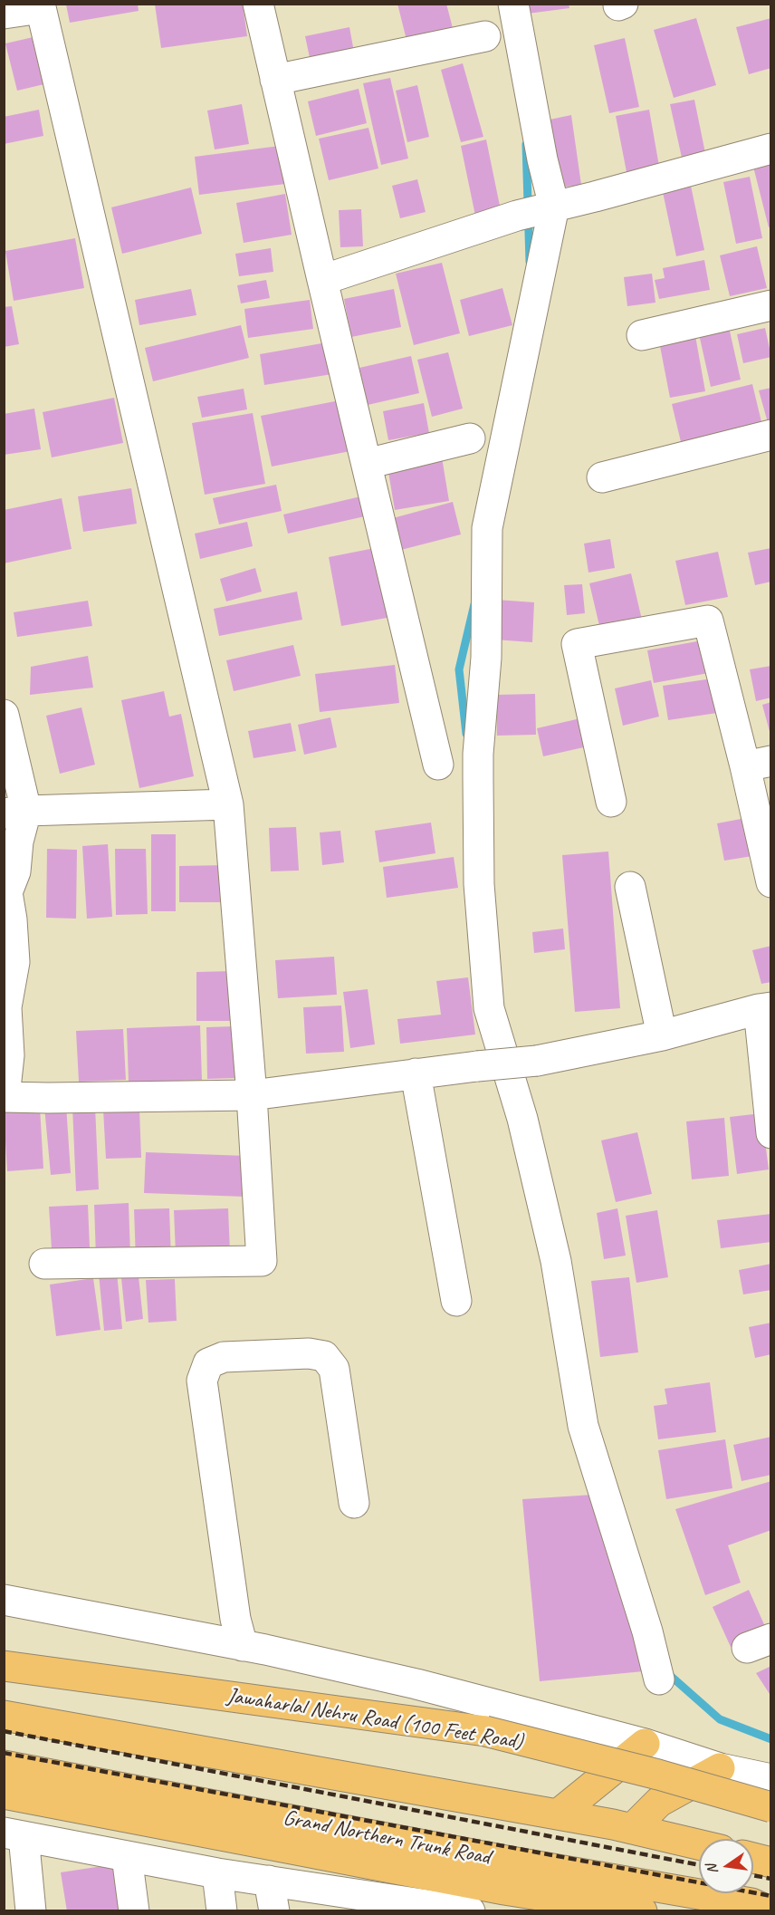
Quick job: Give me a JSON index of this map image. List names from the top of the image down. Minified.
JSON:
{"streets":{"main road":["Jawaharlal Nehru Road (100 Feet Road)","Grand Northern Trunk Road"]},"north":"left"}
